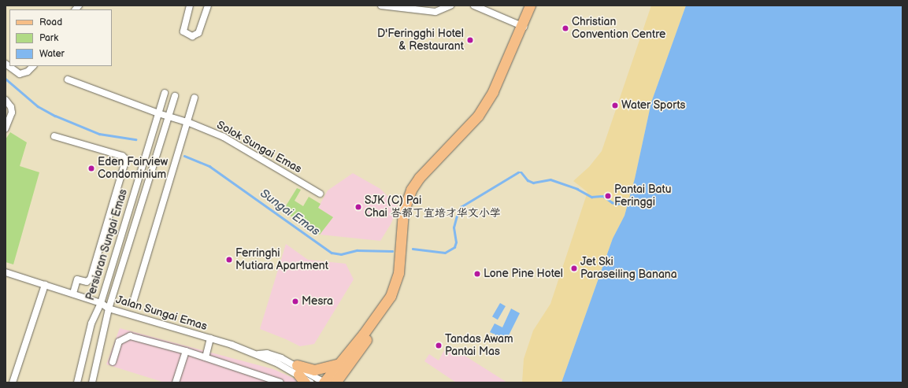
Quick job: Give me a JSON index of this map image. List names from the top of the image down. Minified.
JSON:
{"streets":{"street":["Solok Sungai Emas","Persiaran Sungai Emas","Jalan Sungai Emas"]},"crossings":[["Solok Sungai Emas","Persiaran Sungai Emas"],["Persiaran Sungai Emas","Jalan Sungai Emas"]],"water":["Sungai Emas"],"places":["Christian Convention Centre","D'Feringghi Hotel & Restaurant","Water Sports","Eden Fairview Condominium","Pantai Batu Feringgi","SJK (C) Pai Chai 峇都丁宜培才华文小学","Ferringhi Mutiara Apartment","Jet Ski Paraseiling Banana","Lone Pine Hotel","Mesra","Tandas Awam Pantai Mas"],"legend":["Road","Park","Water"]}
